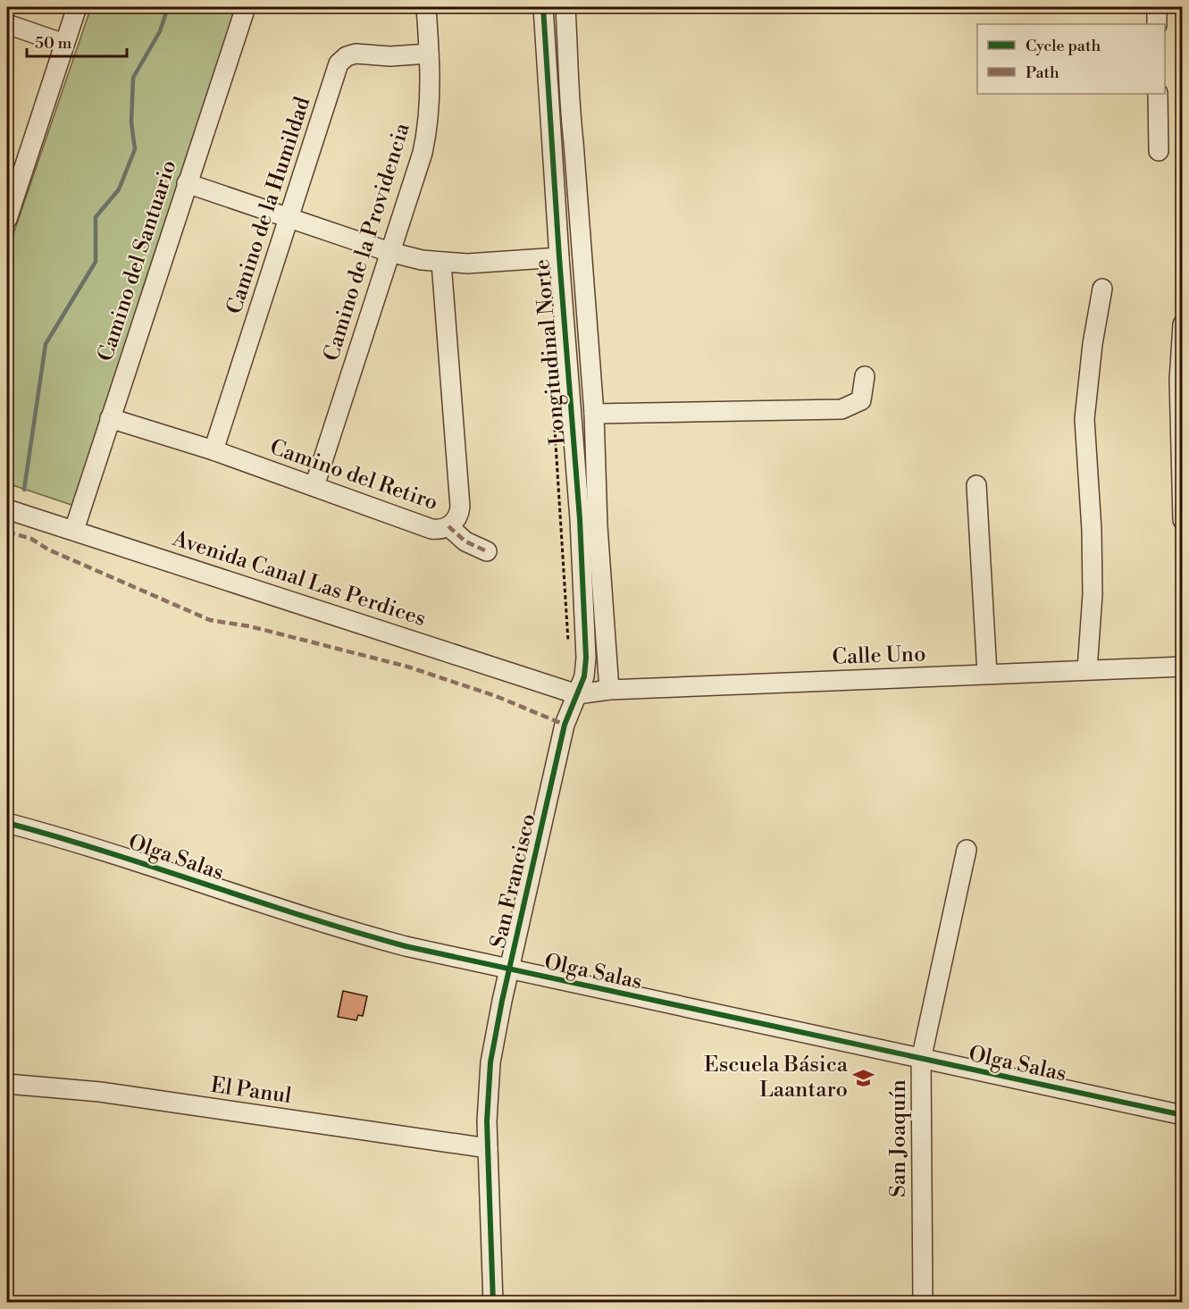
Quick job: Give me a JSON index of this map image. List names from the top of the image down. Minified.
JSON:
{"streets":{"street":["Camino de la Humildad","Camino de la Providencia","Camino del Santuario","Longitudinal Norte","Camino del Retiro","Avenida Canal Las Perdices","Calle Uno","Olga Salas","San Francisco","El Panul","San Joaquín"]},"crossings":[["Camino de la Humildad","Camino de la Providencia"],["Camino de la Humildad","Camino del Retiro"],["Camino de la Providencia","Camino del Retiro"],["Camino del Santuario","Camino del Retiro"],["Camino del Santuario","Avenida Canal Las Perdices"],["Longitudinal Norte","Avenida Canal Las Perdices"],["Longitudinal Norte","Calle Uno"],["Longitudinal Norte","San Francisco"],["Avenida Canal Las Perdices","Calle Uno"],["Avenida Canal Las Perdices","San Francisco"],["Calle Uno","San Francisco"],["Olga Salas","San Francisco"],["Olga Salas","San Joaquín"],["San Francisco","El Panul"]],"places":{"school or university":["Escuela Básica Laantaro"]},"legend":["Cycle path","Path"],"scale_bar":"50 m"}
